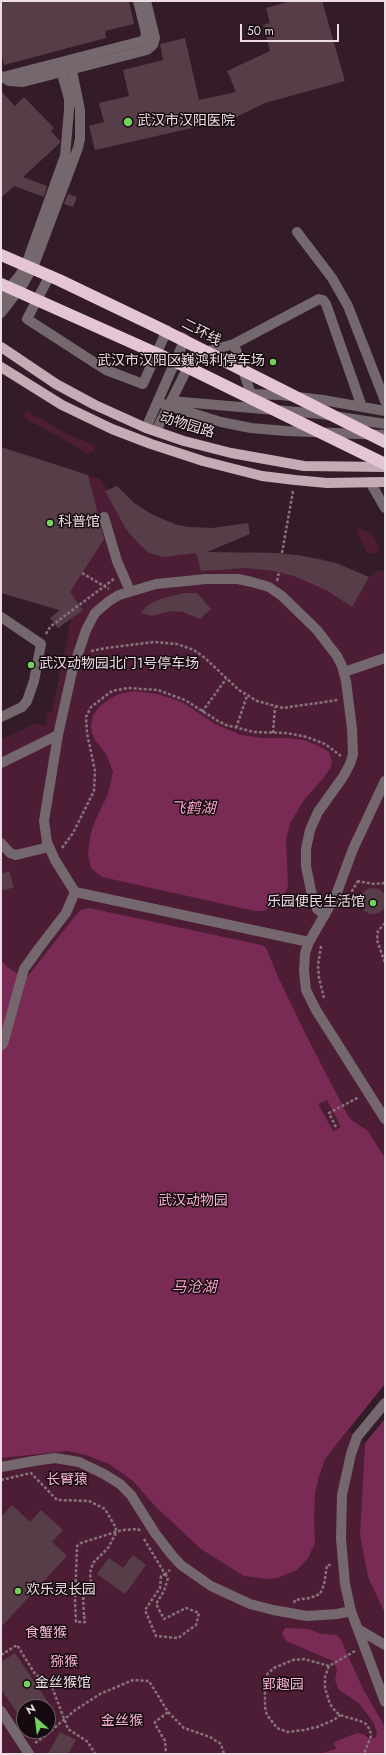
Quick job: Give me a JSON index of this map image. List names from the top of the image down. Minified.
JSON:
{"streets":{"highway":["二环线"],"main road":["动物园路"]},"water":["飞鹤湖","马沧湖"],"parks":["武汉动物园","长臂猿","食蟹猴","猕猴","郢趣园","金丝猴"],"places":["武汉市汉阳医院","武汉市汉阳区巍鸿利停车场","科普馆","武汉动物园北门1号停车场","乐园便民生活馆","欢乐灵长园","金丝猴馆"],"scale_bar":"50 m","north":"top left"}
